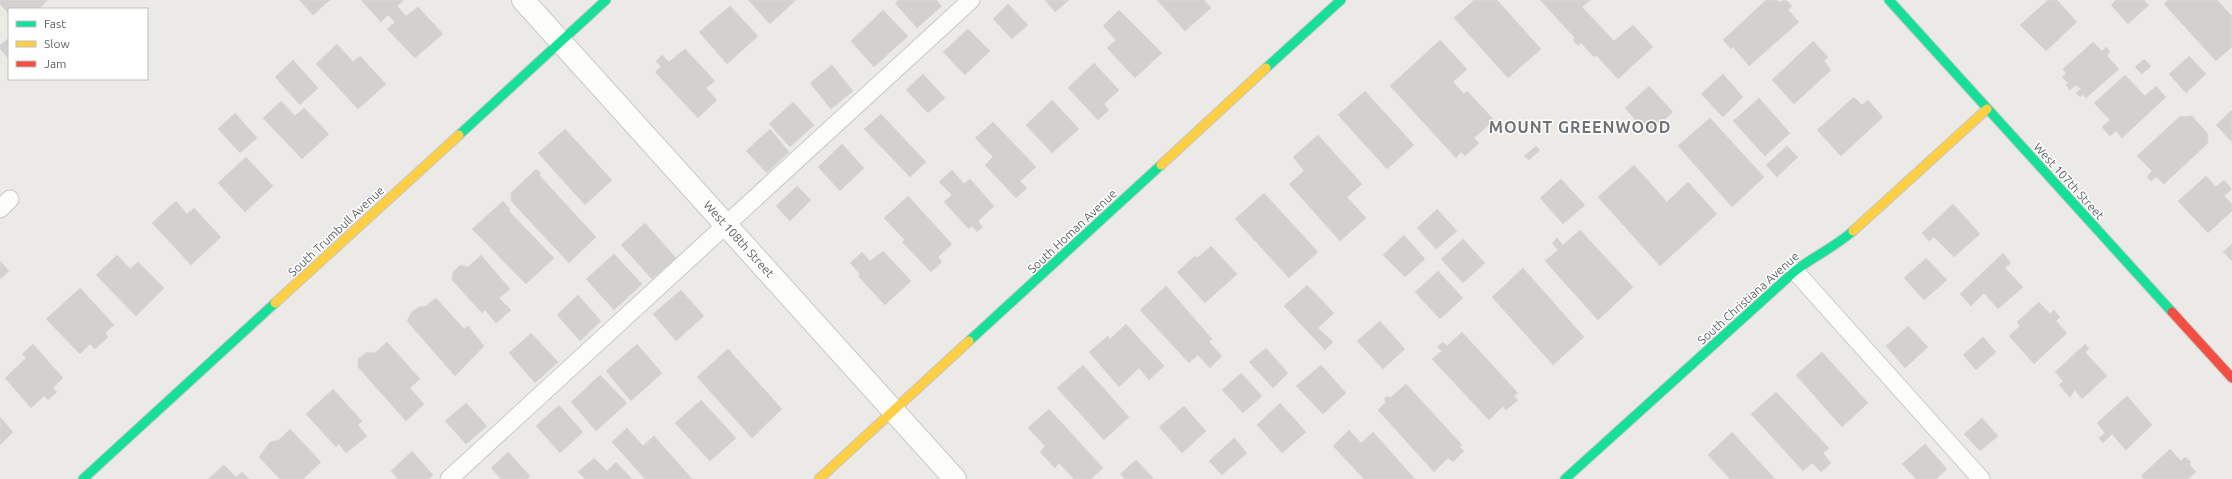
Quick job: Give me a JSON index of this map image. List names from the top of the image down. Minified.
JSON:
{"streets":{"street":["West 107th Street","South Trumbull Avenue","South Homan Avenue","West 108th Street","South Christiana Avenue"]},"crossings":[["West 107th Street","South Christiana Avenue"],["South Trumbull Avenue","West 108th Street"],["South Homan Avenue","West 108th Street"]],"districts":["MOUNT GREENWOOD"],"legend":["Fast","Slow","Jam"]}
